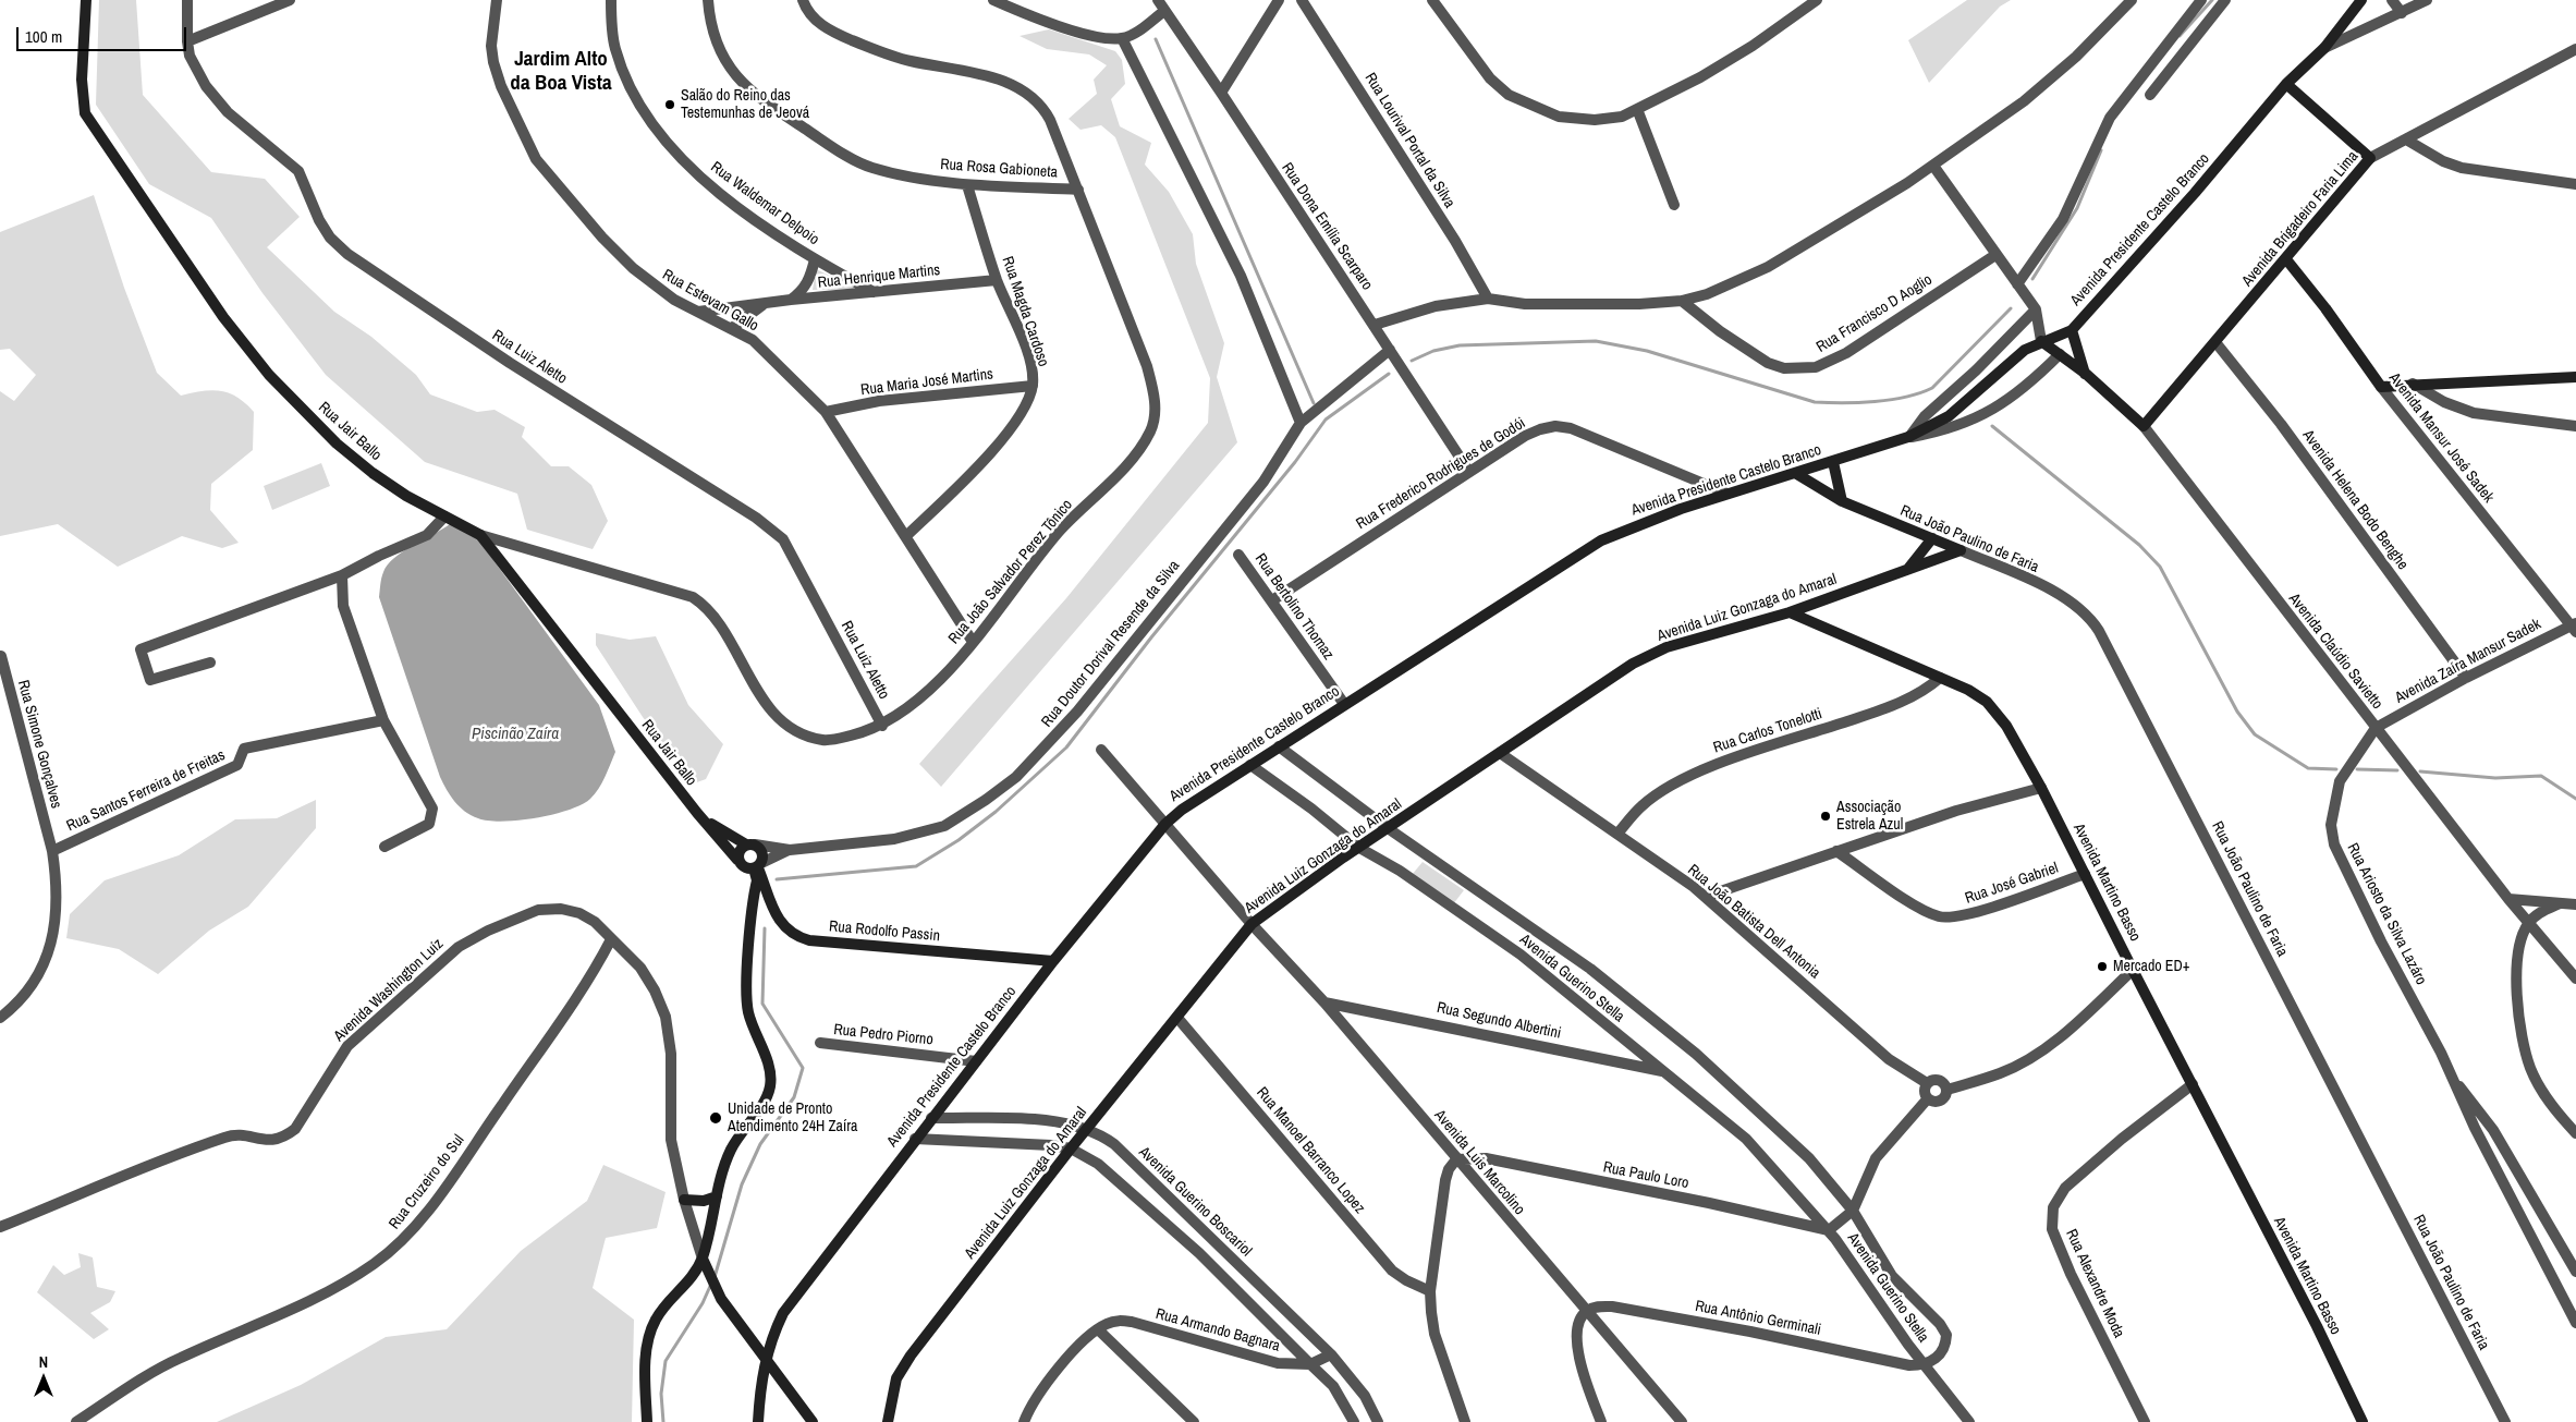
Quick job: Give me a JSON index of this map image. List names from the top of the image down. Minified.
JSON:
{"streets":{"street":["Rua Lourival Portal da Silva","Rua Rosa Gabioneta","Rua Waldemar Delpoio","Avenida Brigadeiro Faria Lima","Rua Dona Emília Scarparo","Avenida Presidente Castelo Branco","Rua Henrique Martins","Rua Estevam Gallo","Rua Magda Cardoso","Rua Francisco D Aoglio","Rua Luiz Aletto","Rua Maria José Martins","Rua Jair Ballo","Avenida Mansur José Sadek","Rua Frederico Rodrigues de Godói","Avenida Helena Bodo Benghe","Rua João Paulino de Faria","Rua João Salvador Perez Tônico","Rua Bertolino Thomaz","Avenida Luiz Gonzaga do Amaral","Rua Doutor Dorival Resende da Silva","Avenida Claúdio Savietto","Avenida Zaíra Mansur Sadek","Rua Carlos Tonelotti","Rua Simone Gonçalves","Rua Santos Ferreira de Freitas","Avenida Martino Basso","Rua José Gabriel","Rua Ariosto da Silva Lazáro","Rua João Batista Dell Antonia","Rua Rodolfo Passin","Avenida Guerino Stella","Avenida Washington Luíz","Rua Segundo Albertini","Rua Pedro Piorno","Rua Manoel Barranco Lopez","Avenida Luis Marcolino","Rua Paulo Loro","Rua Cruzeiro do Sul","Avenida Guerino Boscariol","Rua Alexandre Moda","Rua Antônio Germinali","Rua Armando Bagnara"]},"crossings":[["Rua Rosa Gabioneta","Rua Magda Cardoso"],["Rua Rosa Gabioneta","Rua João Salvador Perez Tônico"],["Rua Waldemar Delpoio","Rua Henrique Martins"],["Avenida Brigadeiro Faria Lima","Avenida Mansur José Sadek"],["Avenida Brigadeiro Faria Lima","Avenida Helena Bodo Benghe"],["Avenida Brigadeiro Faria Lima","Avenida Claúdio Savietto"],["Rua Dona Emília Scarparo","Rua Frederico Rodrigues de Godói"],["Rua Dona Emília Scarparo","Rua Doutor Dorival Resende da Silva"],["Avenida Presidente Castelo Branco","Rua Frederico Rodrigues de Godói"],["Avenida Presidente Castelo Branco","Rua João Paulino de Faria"],["Avenida Presidente Castelo Branco","Rua Bertolino Thomaz"],["Avenida Presidente Castelo Branco","Avenida Claúdio Savietto"],["Avenida Presidente Castelo Branco","Rua Rodolfo Passin"],["Avenida Presidente Castelo Branco","Avenida Guerino Stella"],["Avenida Presidente Castelo Branco","Rua Pedro Piorno"],["Avenida Presidente Castelo Branco","Avenida Luis Marcolino"],["Avenida Presidente Castelo Branco","Avenida Guerino Boscariol"],["Rua Henrique Martins","Rua Estevam Gallo"],["Rua Henrique Martins","Rua Magda Cardoso"],["Rua Estevam Gallo","Rua Magda Cardoso"],["Rua Estevam Gallo","Rua Maria José Martins"],["Rua Estevam Gallo","Rua João Salvador Perez Tônico"],["Rua Magda Cardoso","Rua Maria José Martins"],["Rua Luiz Aletto","Rua João Salvador Perez Tônico"],["Rua Jair Ballo","Rua João Salvador Perez Tônico"],["Rua Jair Ballo","Rua Doutor Dorival Resende da Silva"],["Rua Jair Ballo","Rua Rodolfo Passin"],["Avenida Mansur José Sadek","Avenida Zaíra Mansur Sadek"],["Rua Frederico Rodrigues de Godói","Rua Bertolino Thomaz"],["Avenida Helena Bodo Benghe","Avenida Zaíra Mansur Sadek"],["Rua João Paulino de Faria","Avenida Luiz Gonzaga do Amaral"],["Avenida Luiz Gonzaga do Amaral","Avenida Martino Basso"],["Avenida Luiz Gonzaga do Amaral","Rua João Batista Dell Antonia"],["Avenida Luiz Gonzaga do Amaral","Avenida Guerino Stella"],["Avenida Luiz Gonzaga do Amaral","Rua Manoel Barranco Lopez"],["Avenida Luiz Gonzaga do Amaral","Avenida Luis Marcolino"],["Avenida Luiz Gonzaga do Amaral","Avenida Guerino Boscariol"],["Rua Doutor Dorival Resende da Silva","Rua Rodolfo Passin"],["Avenida Claúdio Savietto","Avenida Zaíra Mansur Sadek"],["Avenida Claúdio Savietto","Rua Ariosto da Silva Lazáro"],["Avenida Zaíra Mansur Sadek","Rua Ariosto da Silva Lazáro"],["Rua Carlos Tonelotti","Avenida Martino Basso"],["Rua Carlos Tonelotti","Rua João Batista Dell Antonia"],["Rua Simone Gonçalves","Rua Santos Ferreira de Freitas"],["Avenida Martino Basso","Rua José Gabriel"],["Avenida Martino Basso","Rua Alexandre Moda"],["Avenida Guerino Stella","Rua Segundo Albertini"],["Avenida Guerino Stella","Rua Paulo Loro"],["Avenida Guerino Stella","Rua Antônio Germinali"],["Avenida Washington Luíz","Rua Cruzeiro do Sul"],["Rua Segundo Albertini","Avenida Luis Marcolino"],["Avenida Luis Marcolino","Rua Paulo Loro"],["Avenida Luis Marcolino","Rua Antônio Germinali"],["Avenida Guerino Boscariol","Rua Armando Bagnara"]],"districts":["Jardim Alto da Boa Vista"],"water":["Piscinão Zaíra"],"places":["Salão do Reino das Testemunhas de Jeová","Associação Estrela Azul","Mercado ED+","Unidade de Pronto Atendimento 24H Zaíra"],"scale_bar":"100 m","north":"top"}
